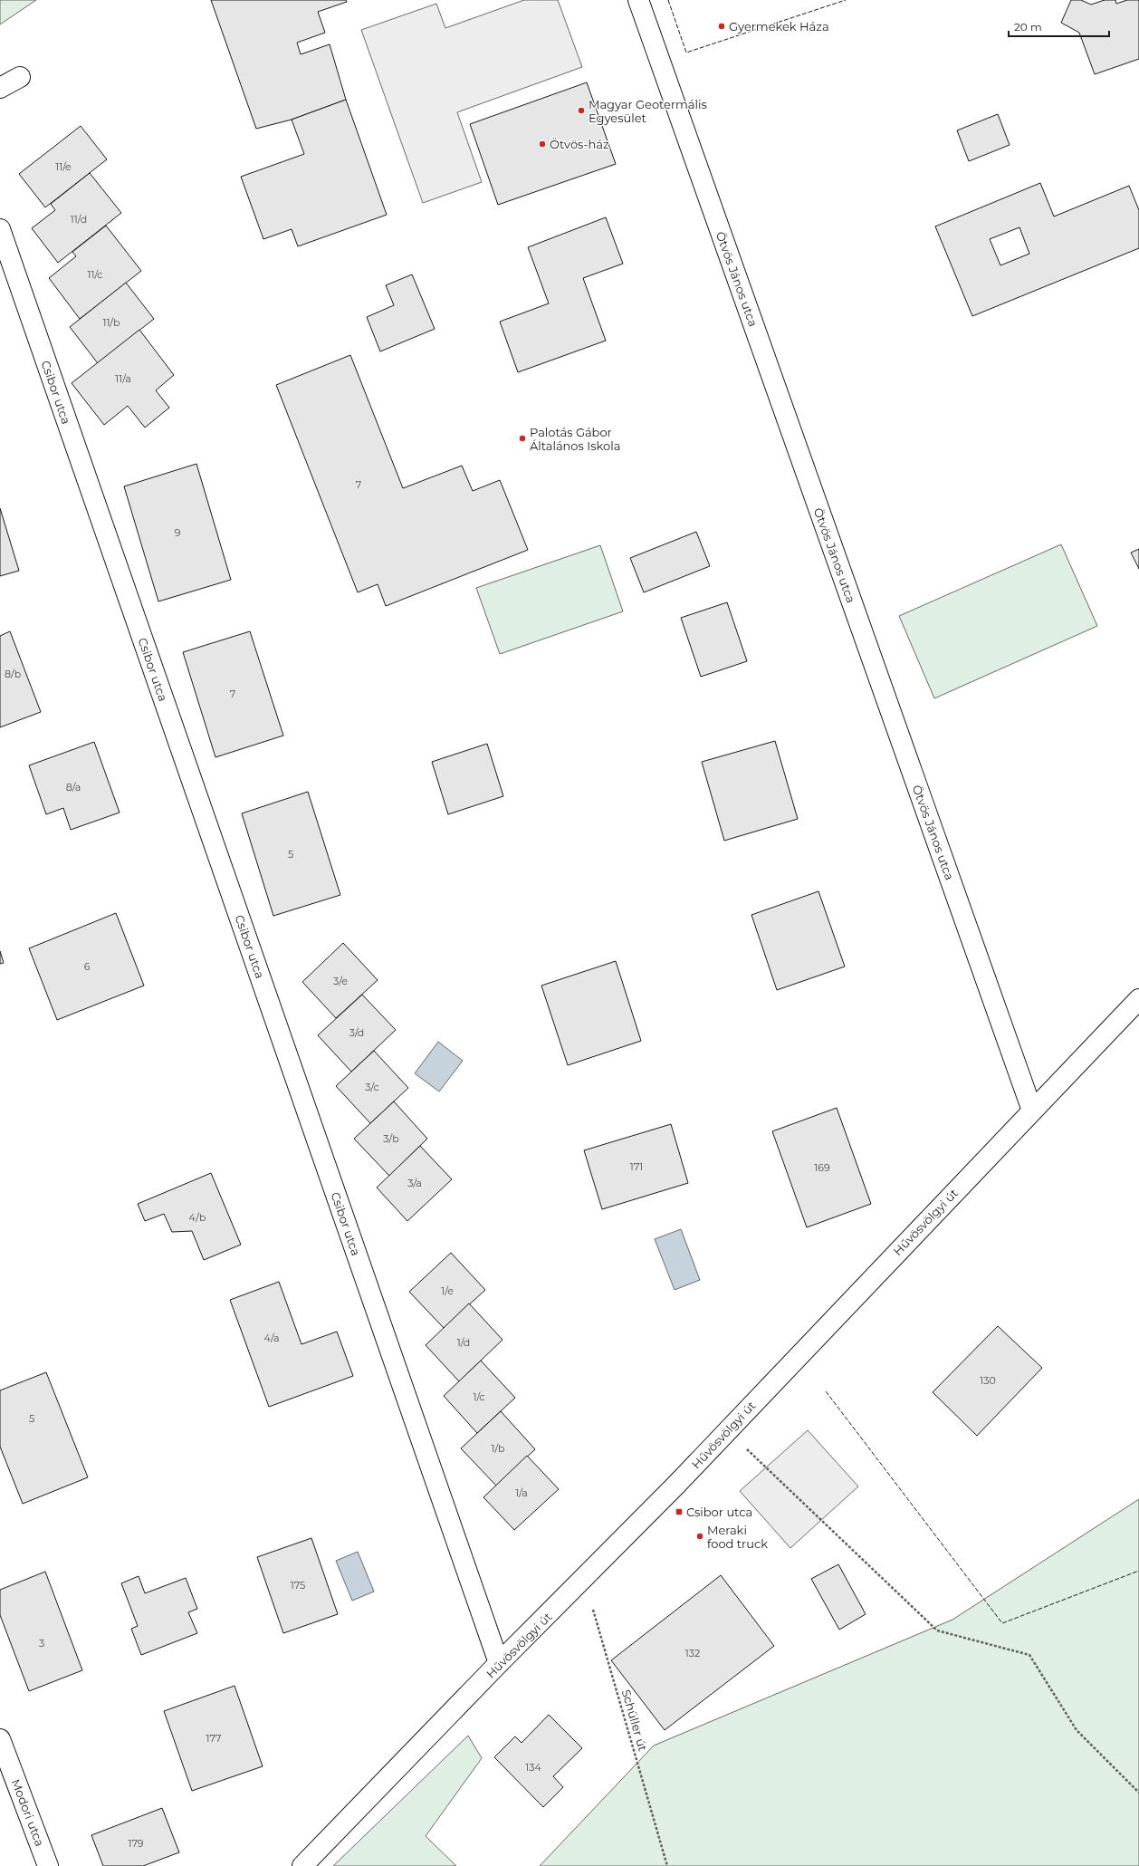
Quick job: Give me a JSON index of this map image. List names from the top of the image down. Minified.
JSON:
{"streets":{"street":["Ötvös János utca","Csibor utca","Hűvösvölgyi út","Modori utca"],"path":["Schüller út"]},"crossings":[["Ötvös János utca","Hűvösvölgyi út"],["Csibor utca","Hűvösvölgyi út"],["Hűvösvölgyi út","Schüller út"]],"places":{"other":["Gyermekek Háza","Magyar Geotermális Egyesület","Ötvös-ház","Palotás Gábor Általános Iskola","Meraki food truck"],"transit":["Csibor utca"]},"house_numbers":["11/e","11/d","11/c","11/b","11/a","7","9","8/b","7","8/a","5","6","3/e","3/d","3/c","3/b","171","169","3/a","4/b","1/e","4/a","1/d","130","1/c","5","1/b","1/a","175","3","132","177","134","179"],"scale_bar":"20 m"}
